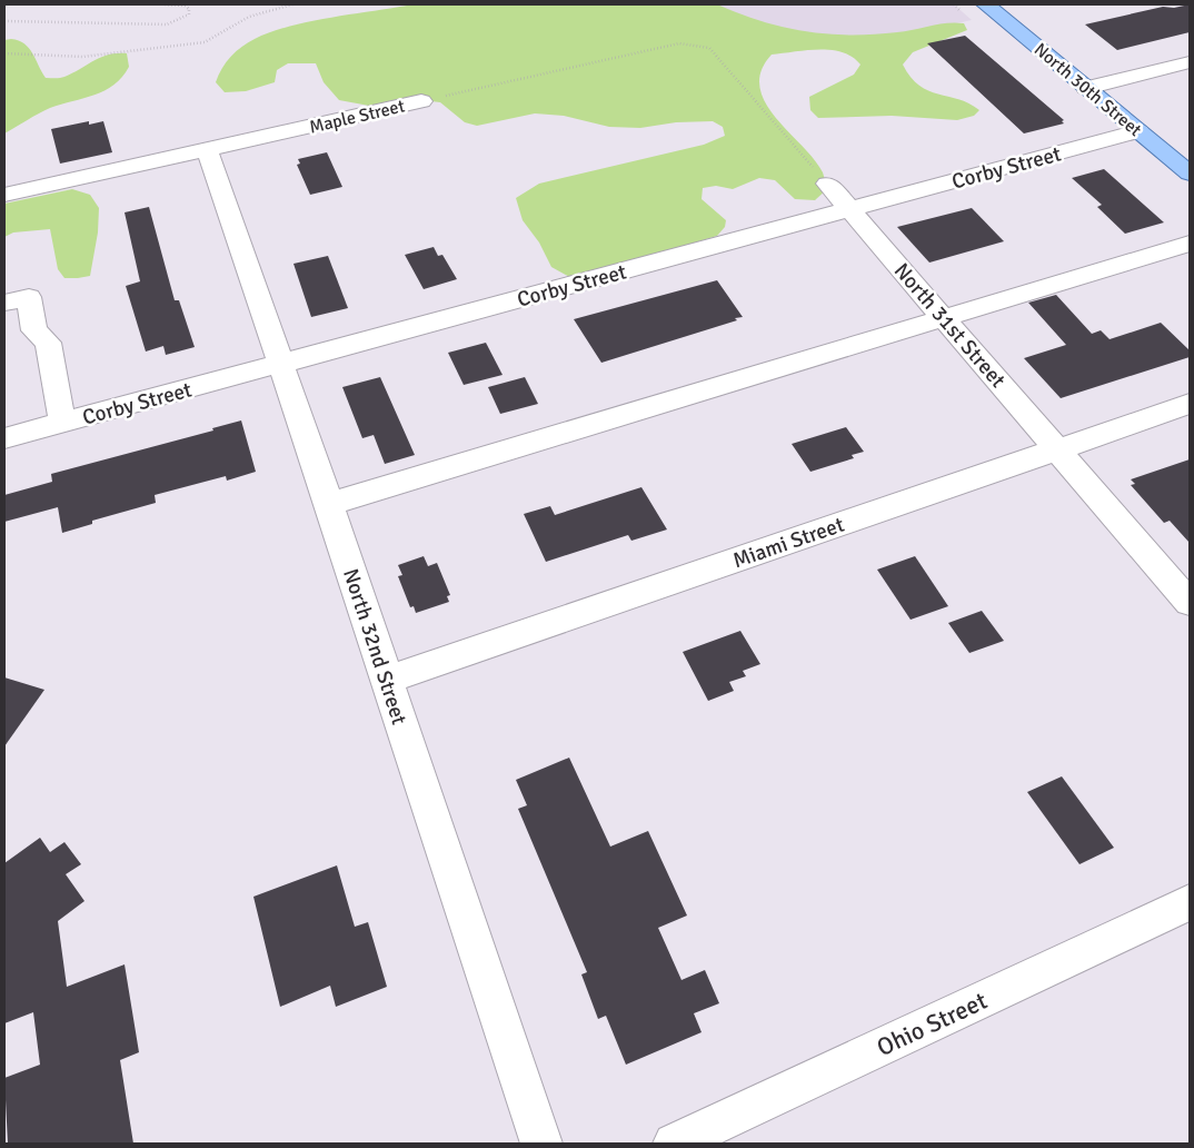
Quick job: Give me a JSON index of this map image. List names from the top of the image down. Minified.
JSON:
{"streets":{"main road":["North 30th Street"],"street":["Maple Street","Corby Street","North 31st Street","Miami Street","North 32nd Street","Ohio Street"]},"crossings":[["North 30th Street","Corby Street"],["Maple Street","North 31st Street"],["Maple Street","North 32nd Street"],["Corby Street","North 31st Street"],["Corby Street","North 32nd Street"],["North 31st Street","Miami Street"],["Miami Street","North 32nd Street"]]}
